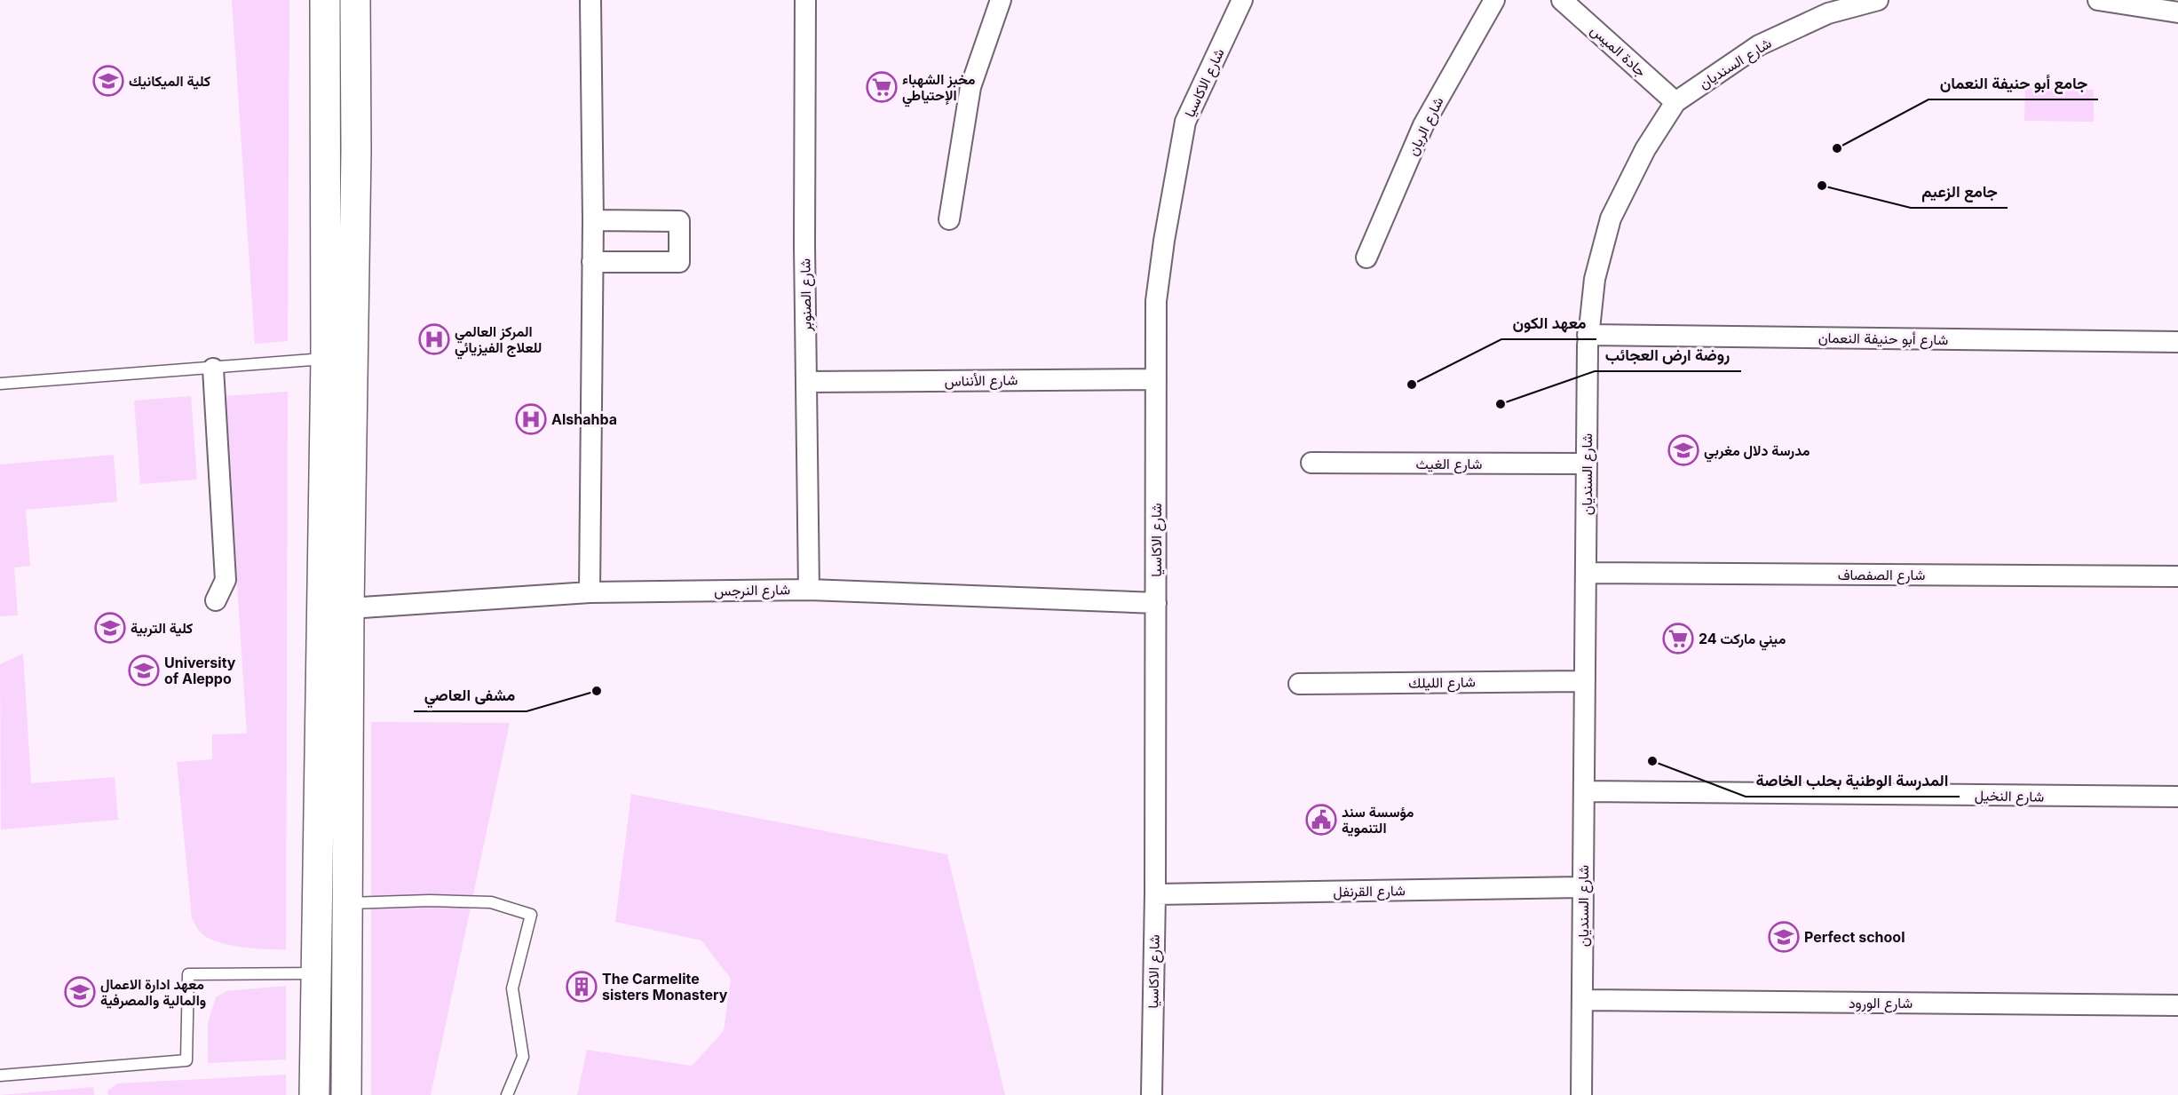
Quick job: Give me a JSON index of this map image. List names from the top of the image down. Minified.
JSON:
{"streets":{"street":["جادة الميس","شارع السنديان","شارع الاكاسيا","شارع الريان","شارع الصنوبر","شارع أبو حنيفة النعمان","شارع الأنناس","شارع الغيث","شارع الصفصاف","شارع النرجس","شارع الليلك","شارع النخيل","شارع القرنفل","شارع الورود"]},"crossings":[["جادة الميس","شارع السنديان"],["شارع السنديان","شارع أبو حنيفة النعمان"],["شارع السنديان","شارع الغيث"],["شارع السنديان","شارع الصفصاف"],["شارع السنديان","شارع الليلك"],["شارع السنديان","شارع النخيل"],["شارع السنديان","شارع القرنفل"],["شارع السنديان","شارع الورود"],["شارع الاكاسيا","شارع الأنناس"],["شارع الاكاسيا","شارع النرجس"],["شارع الاكاسيا","شارع القرنفل"],["شارع الصنوبر","شارع الأنناس"],["شارع الصنوبر","شارع النرجس"]],"places":{"school or university":["كلية الميكانيك","مدرسة دلال مغربي","كلية التربية","University of Aleppo","Perfect school","معهد ادارة الاعمال والمالية والمصرفية"],"supermarket":["مخبز الشهباء الإحتياطي","ميني ماركت 24"],"other":["جامع أبو حنيفة النعمان","جامع الزعيم","معهد الكون","روضة ارض العجائب","مشفى العاصي","المدرسة الوطنية بحلب الخاصة"],"hospital":["المركز العالمي للعلاج الفيزيائي","Alshahba"],"public building":["مؤسسة سند التنموية"],"building":["The Carmelite sisters Monastery"]}}
